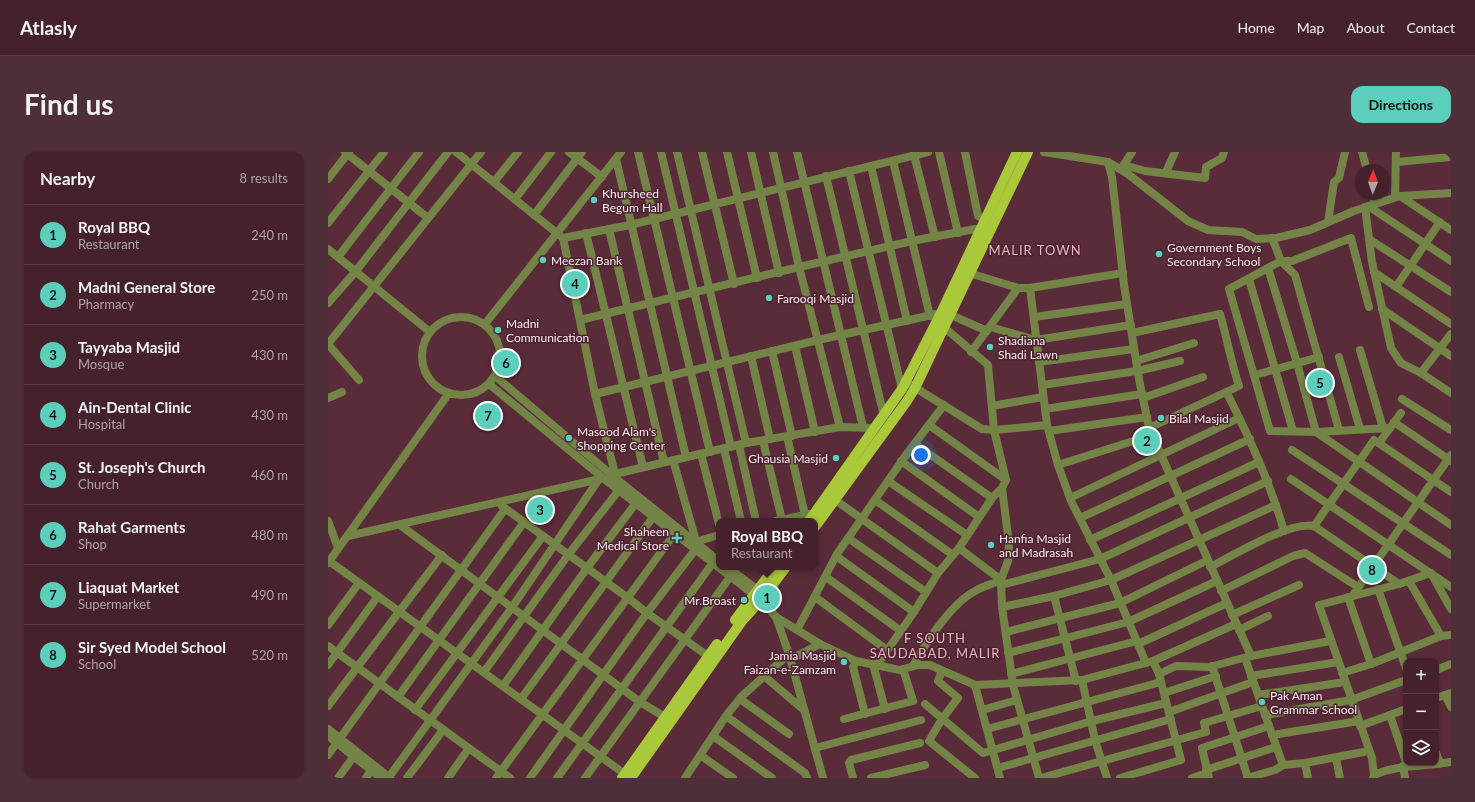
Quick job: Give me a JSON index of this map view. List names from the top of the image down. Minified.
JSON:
{"districts":["MALIR TOWN","F SOUTH SAUDABAD, MALIR"],"places":{"other":["Khursheed Begum Hall","Government Boys Secondary School","Meezan Bank","Farooqi Masjid","Madni Communication","Shadiana Shadi Lawn","Bilal Masjid","Masood Alam's Shopping Center","Ghausia Masjid","Hanfia Masjid and Madrasah","Mr.Broast","Jamia Masjid Faizan-e-Zamzam","Pak Aman Grammar School"],"health":["Shaheen Medical Store"]},"north":"top","page":{"header":"Atlasly","nav":["Home","Map","About","Contact"],"buttons":"Directions","title":"Find us","heading":["Nearby","8 results"],"list":[{"mark":"1","name":"Royal BBQ","note":"Restaurant","value":"240 m"},{"mark":"2","name":"Madni General Store","note":"Pharmacy","value":"250 m"},{"mark":"3","name":"Tayyaba Masjid","note":"Mosque","value":"430 m"},{"mark":"4","name":"Ain-Dental Clinic","note":"Hospital","value":"430 m"},{"mark":"5","name":"St. Joseph's Church","note":"Church","value":"460 m"},{"mark":"6","name":"Rahat Garments","note":"Shop","value":"480 m"},{"mark":"7","name":"Liaquat Market","note":"Supermarket","value":"490 m"},{"mark":"8","name":"Sir Syed Model School","note":"School","value":"520 m"}],"pins":["4","6","5","7","2","3","8","1"],"popup":["Royal BBQ","Restaurant"],"map_buttons":["+","−"]}}
